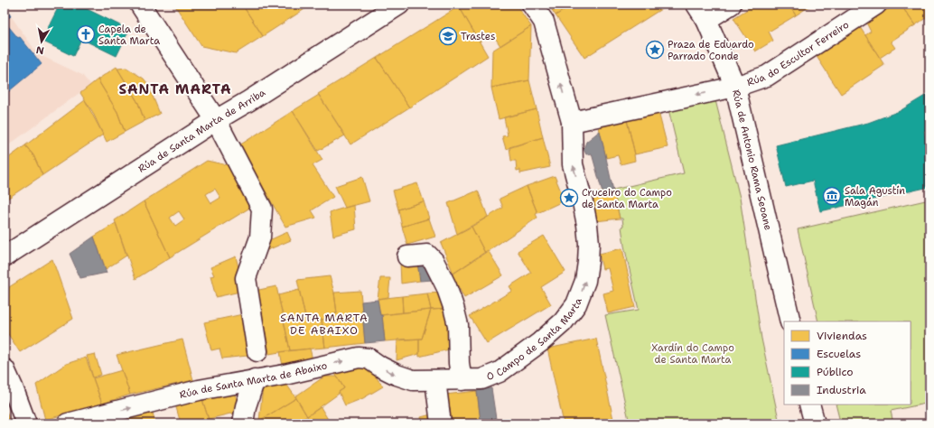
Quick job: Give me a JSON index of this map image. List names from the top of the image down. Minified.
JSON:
{"streets":{"street":["Rúa do Escultor Ferreiro","Rúa de Santa Marta de Arriba","Rúa de Antonio Rama Seoane","O Campo de Santa Marta","Rúa de Santa Marta de Abaixo"]},"crossings":[["Rúa do Escultor Ferreiro","Rúa de Antonio Rama Seoane"],["O Campo de Santa Marta","Rúa de Santa Marta de Abaixo"]],"one_way":["O Campo de Santa Marta","Rúa de Santa Marta de Abaixo"],"districts":["SANTA MARTA","SANTA MARTA DE ABAIXO"],"parks":["Xardín do Campo de Santa Marta"],"places":{"church":["Capela de Santa Marta"],"school or university":["Trastes"],"place":["Praza de Eduardo Parrado Conde","Cruceiro do Campo de Santa Marta"],"museum":["Sala Agustín Magán"]},"legend":["Viviendas","Escuelas","Público","Industria"],"north":"bottom"}
